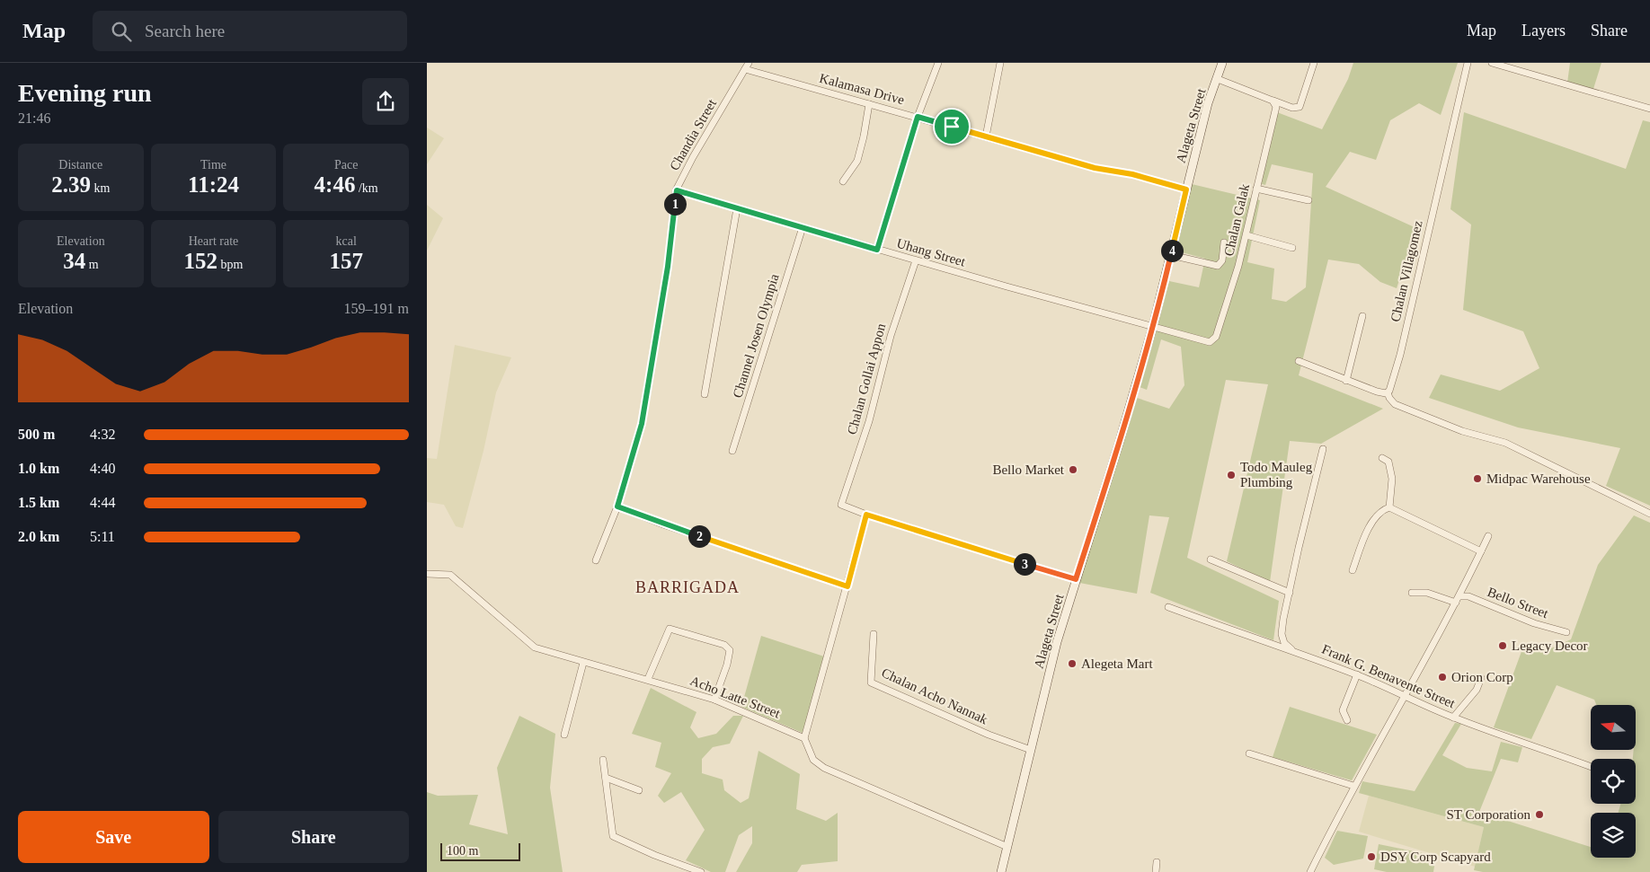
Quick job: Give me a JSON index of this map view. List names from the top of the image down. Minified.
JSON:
{"streets":{"main road":["Alageta Street"],"street":["Kalamasa Drive","Chandia Street","Chalan Galak","Uhang Street","Chalan Villagomez","Channel Josen Olympia","Chalan Gollai Appon","Bello Street","Frank G. Benavente Street","Chalan Acho Nannak","Acho Latte Street"]},"crossings":[["Kalamasa Drive","Alageta Street"],["Kalamasa Drive","Chandia Street"],["Alageta Street","Chalan Galak"],["Alageta Street","Uhang Street"],["Alageta Street","Chalan Acho Nannak"],["Chandia Street","Uhang Street"],["Chalan Galak","Uhang Street"],["Uhang Street","Channel Josen Olympia"],["Uhang Street","Chalan Gollai Appon"]],"districts":["BARRIGADA"],"places":["Bello Market","Todo Mauleg Plumbing","Midpac Warehouse","Legacy Decor","Alegeta Mart","Orion Corp","ST Corporation","DSY Corp Scapyard"],"scale_bar":"100 m","north":"left","page":{"header":"Map","search":"Search here","nav":["Map","Layers","Share"],"heading":["Evening run","21:46"],"stats":[["Distance","2.39 km"],["Time","11:24"],["Pace","4:46 /km"],["Elevation","34 m"],["Heart rate","152 bpm"],["kcal","157"]],"pins":["1","4","2","3"],"chart":["Elevation","159–191 m"],"list":[{"name":"500 m","note":"4:32"},{"name":"1.0 km","note":"4:40"},{"name":"1.5 km","note":"4:44"},{"name":"2.0 km","note":"5:11"}],"buttons":["Save","Share"],"scale":"100 m"}}
